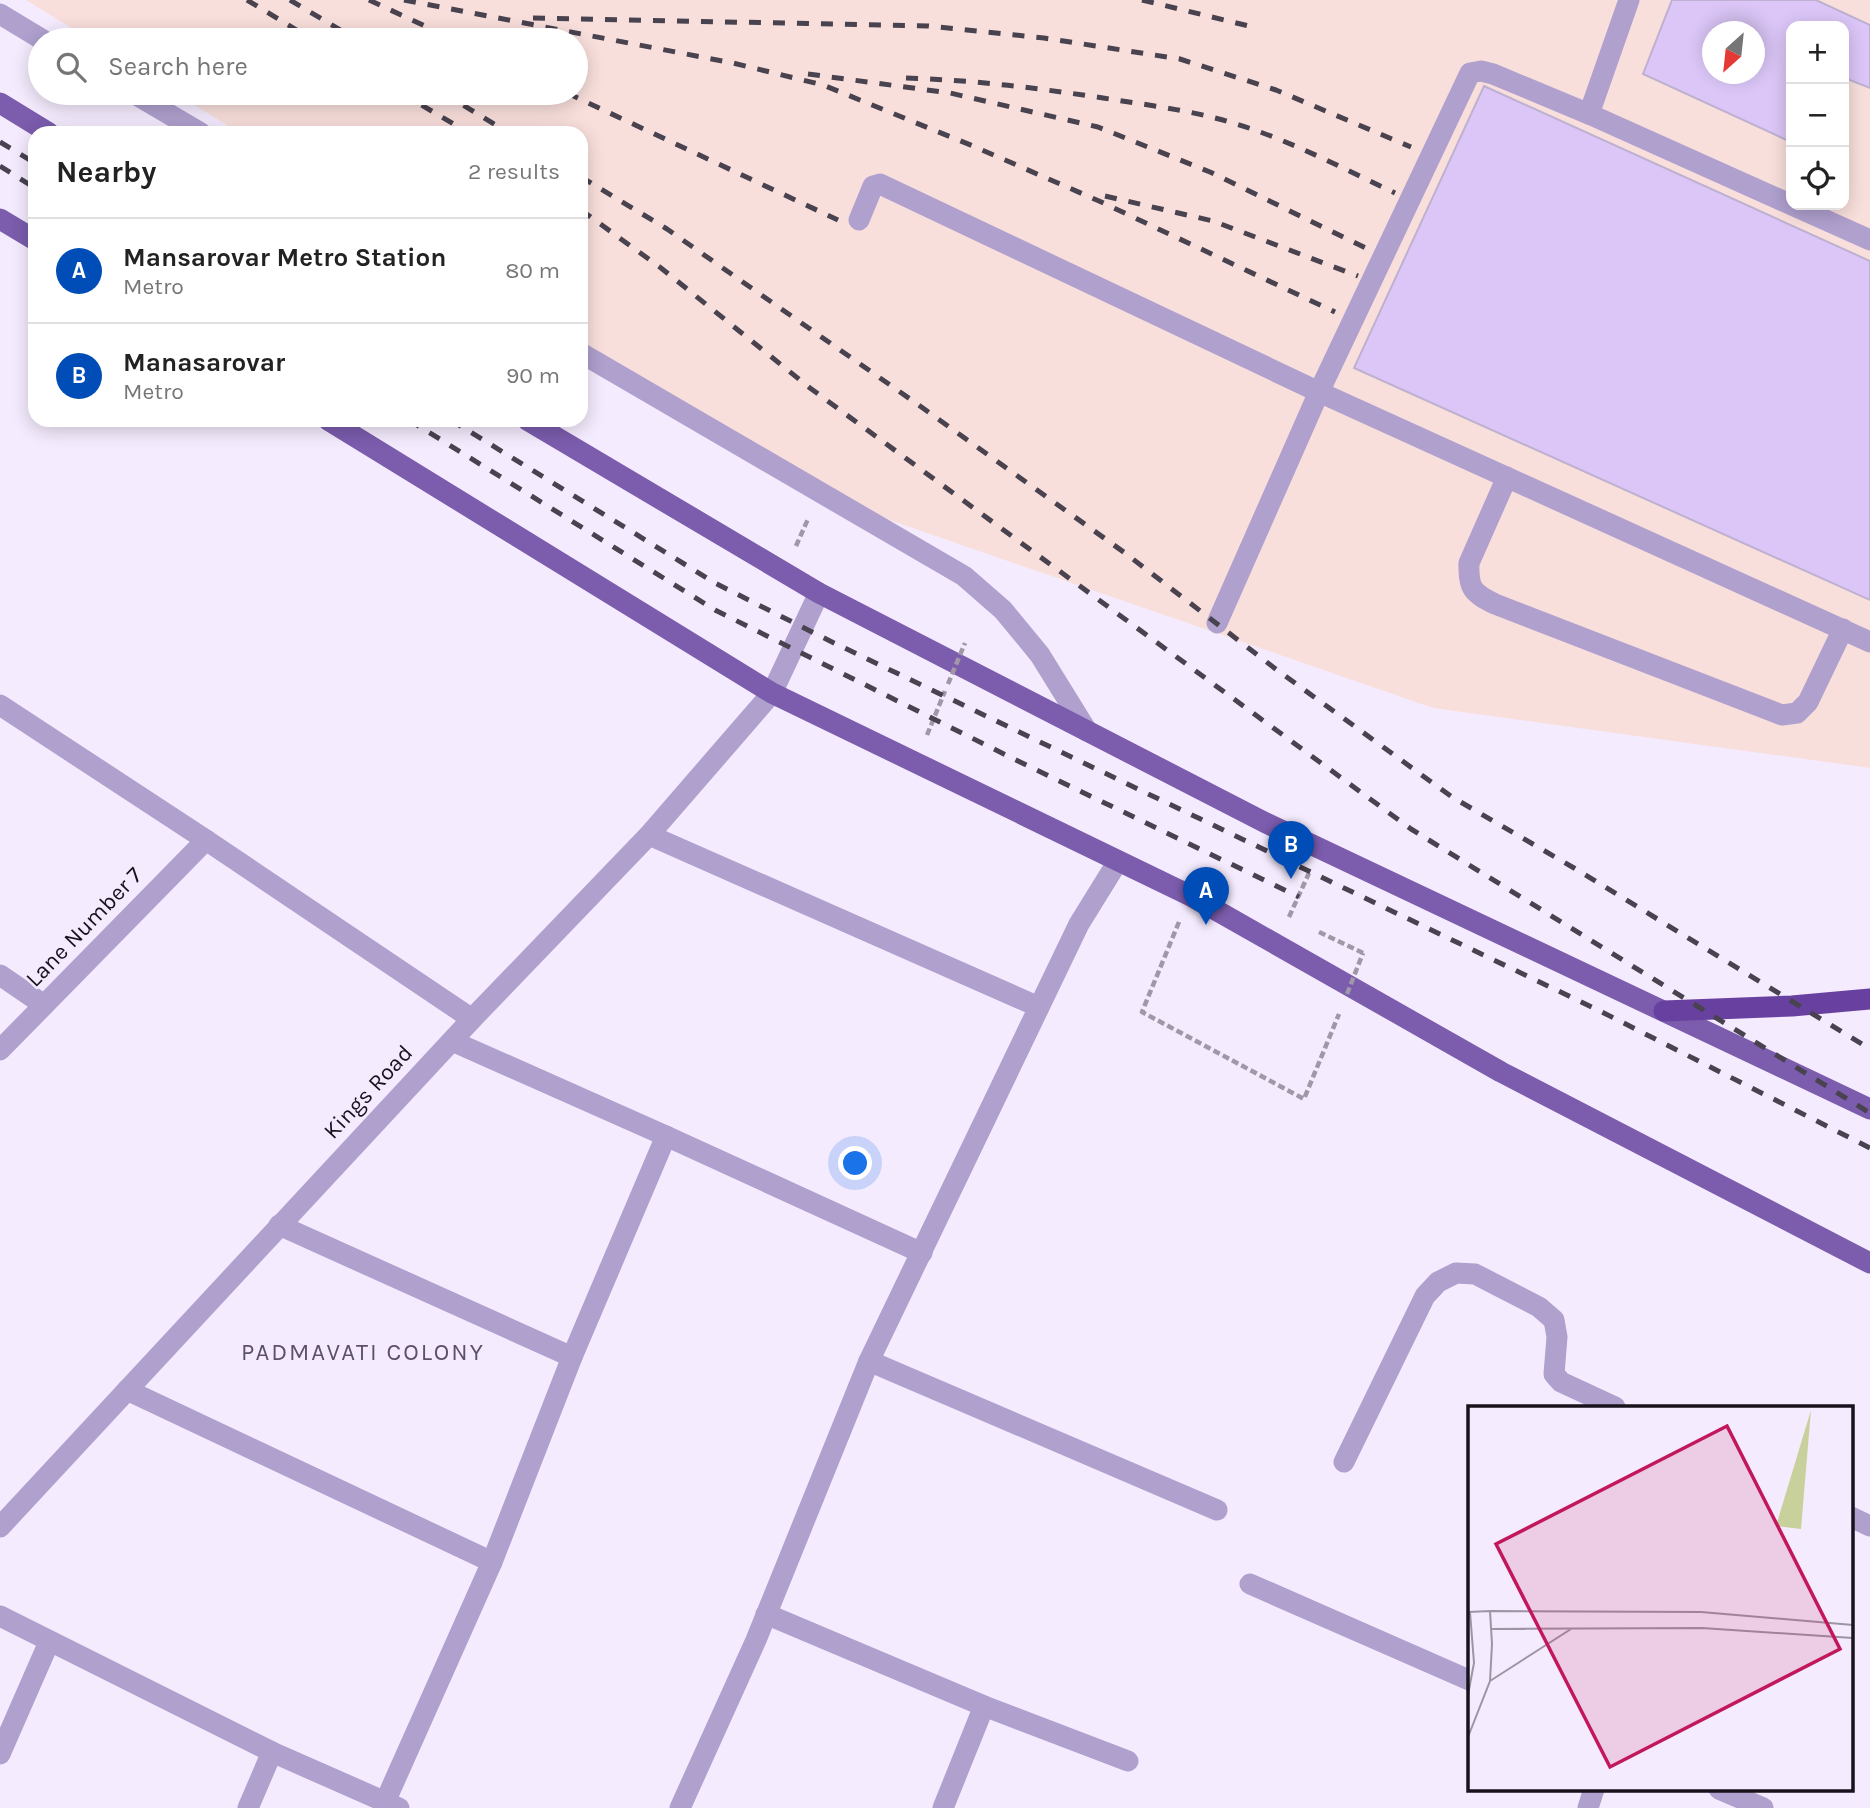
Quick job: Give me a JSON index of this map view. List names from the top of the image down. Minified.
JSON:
{"streets":{"street":["Lane Number 7","Kings Road"]},"districts":["PADMAVATI COLONY"],"north":"bottom left","page":{"map_buttons":["+","−"],"search":"Search here","heading":["Nearby","2 results"],"list":[{"mark":"A","name":"Mansarovar Metro Station","note":"Metro","value":"80 m"},{"mark":"B","name":"Manasarovar","note":"Metro","value":"90 m"}],"pins":["B","A"]}}
